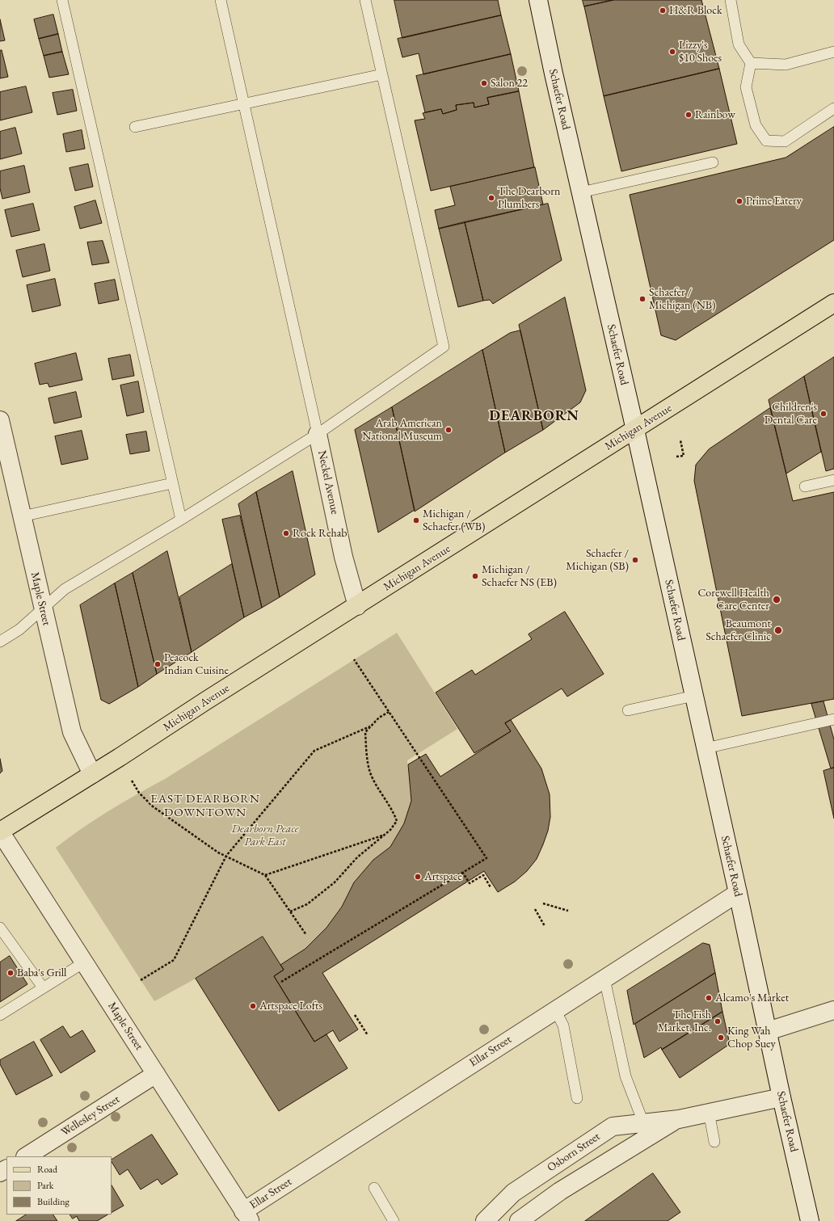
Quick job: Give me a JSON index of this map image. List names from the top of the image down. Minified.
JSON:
{"streets":{"main road":["Michigan Avenue"],"street":["Schaefer Road","Neckel Avenue","Maple Street","Ellar Street","Wellesley Street","Osborn Street"]},"crossings":[["Schaefer Road","Michigan Avenue"],["Schaefer Road","Ellar Street"],["Schaefer Road","Osborn Street"],["Michigan Avenue","Neckel Avenue"],["Michigan Avenue","Maple Street"],["Maple Street","Ellar Street"],["Maple Street","Wellesley Street"]],"districts":["DEARBORN","EAST DEARBORN DOWNTOWN"],"parks":["Dearborn Peace Park East"],"places":["H&R Block","Lizzy's $10 Shoes","Salon 22","Rainbow","The Dearborn Plumbers","Prime Eatery","Schaefer / Michigan (NB)","Children's Dental Care","Arab American National Museum","Michigan / Schaefer (WB)","Rock Rehab","Schaefer / Michigan (SB)","Michigan / Schaefer NS (EB)","Corewell Health Care Center","Beaumont Schaefer Clinic","Peacock Indian Cuisine","Artspace","Baba's Grill","Alcamo's Market","Artspace Lofts","The Fish Market, Inc.","King Wah Chop Suey"],"legend":["Road","Park","Building"]}
